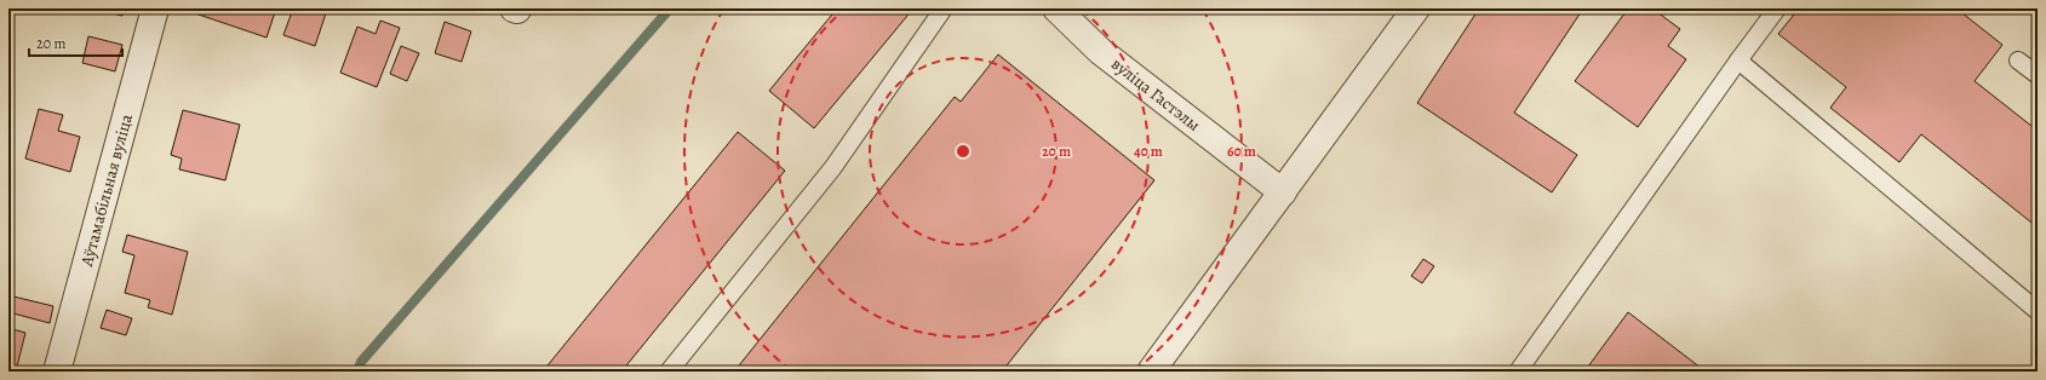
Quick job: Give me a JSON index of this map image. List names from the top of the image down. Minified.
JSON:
{"streets":{"street":["вуліца Гастэлы","Аўтамабільная вуліца"]},"scale_bar":"20 m","rings":["20 m","40 m","60 m"]}
